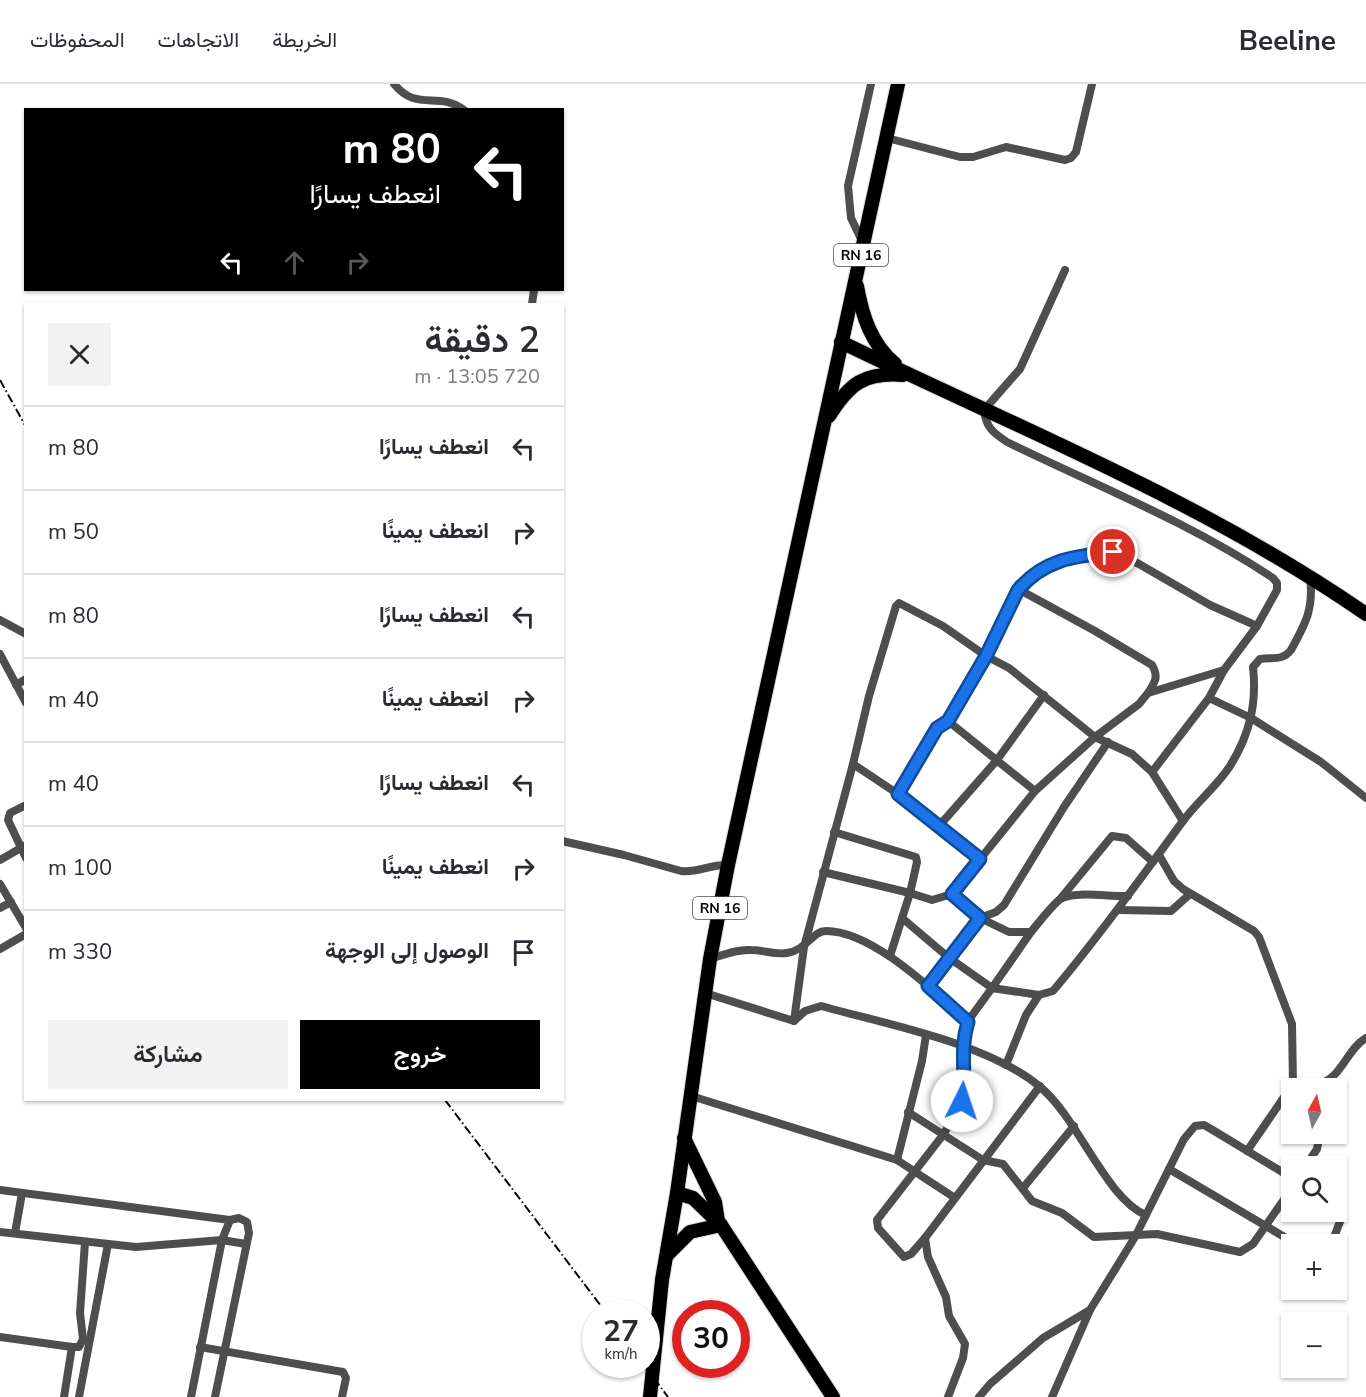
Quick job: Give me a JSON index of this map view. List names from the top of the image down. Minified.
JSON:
{"streets":{"main road":["RN 16"]},"north":"top","page":{"header":"Beeline","nav":["الخريطة","الاتجاهات","المحفوظات"],"turn":["80 m","انعطف يسارًا"],"heading":["2 دقيقة","720 m · 13:05"],"list":[{"name":"انعطف يسارًا","value":"80 m"},{"name":"انعطف يمينًا","value":"50 m"},{"name":"انعطف يسارًا","value":"80 m"},{"name":"انعطف يمينًا","value":"40 m"},{"name":"انعطف يسارًا","value":"40 m"},{"name":"انعطف يمينًا","value":"100 m"},{"name":"الوصول إلى الوجهة","value":"330 m"}],"buttons":["خروج","مشاركة"],"map_buttons":["+","−"],"speed":"27 km/h","limit":"30"}}
